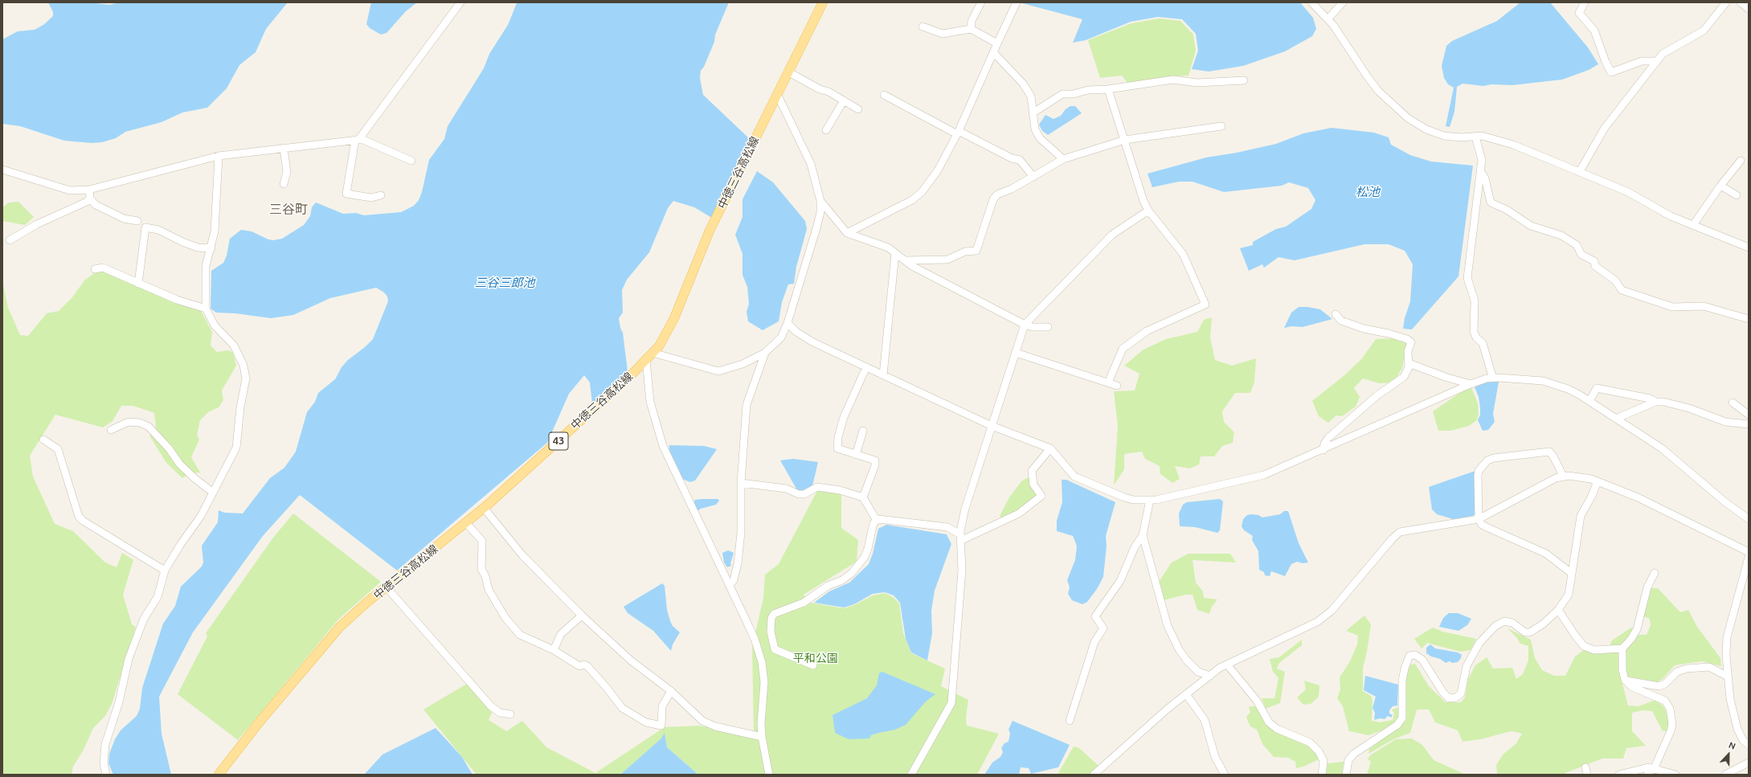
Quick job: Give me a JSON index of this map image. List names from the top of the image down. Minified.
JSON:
{"streets":{"main road":["中徳三谷高松線","43"]},"districts":["三谷町"],"water":["松池","三谷三郎池"],"parks":["平和公園"],"north":"top"}
